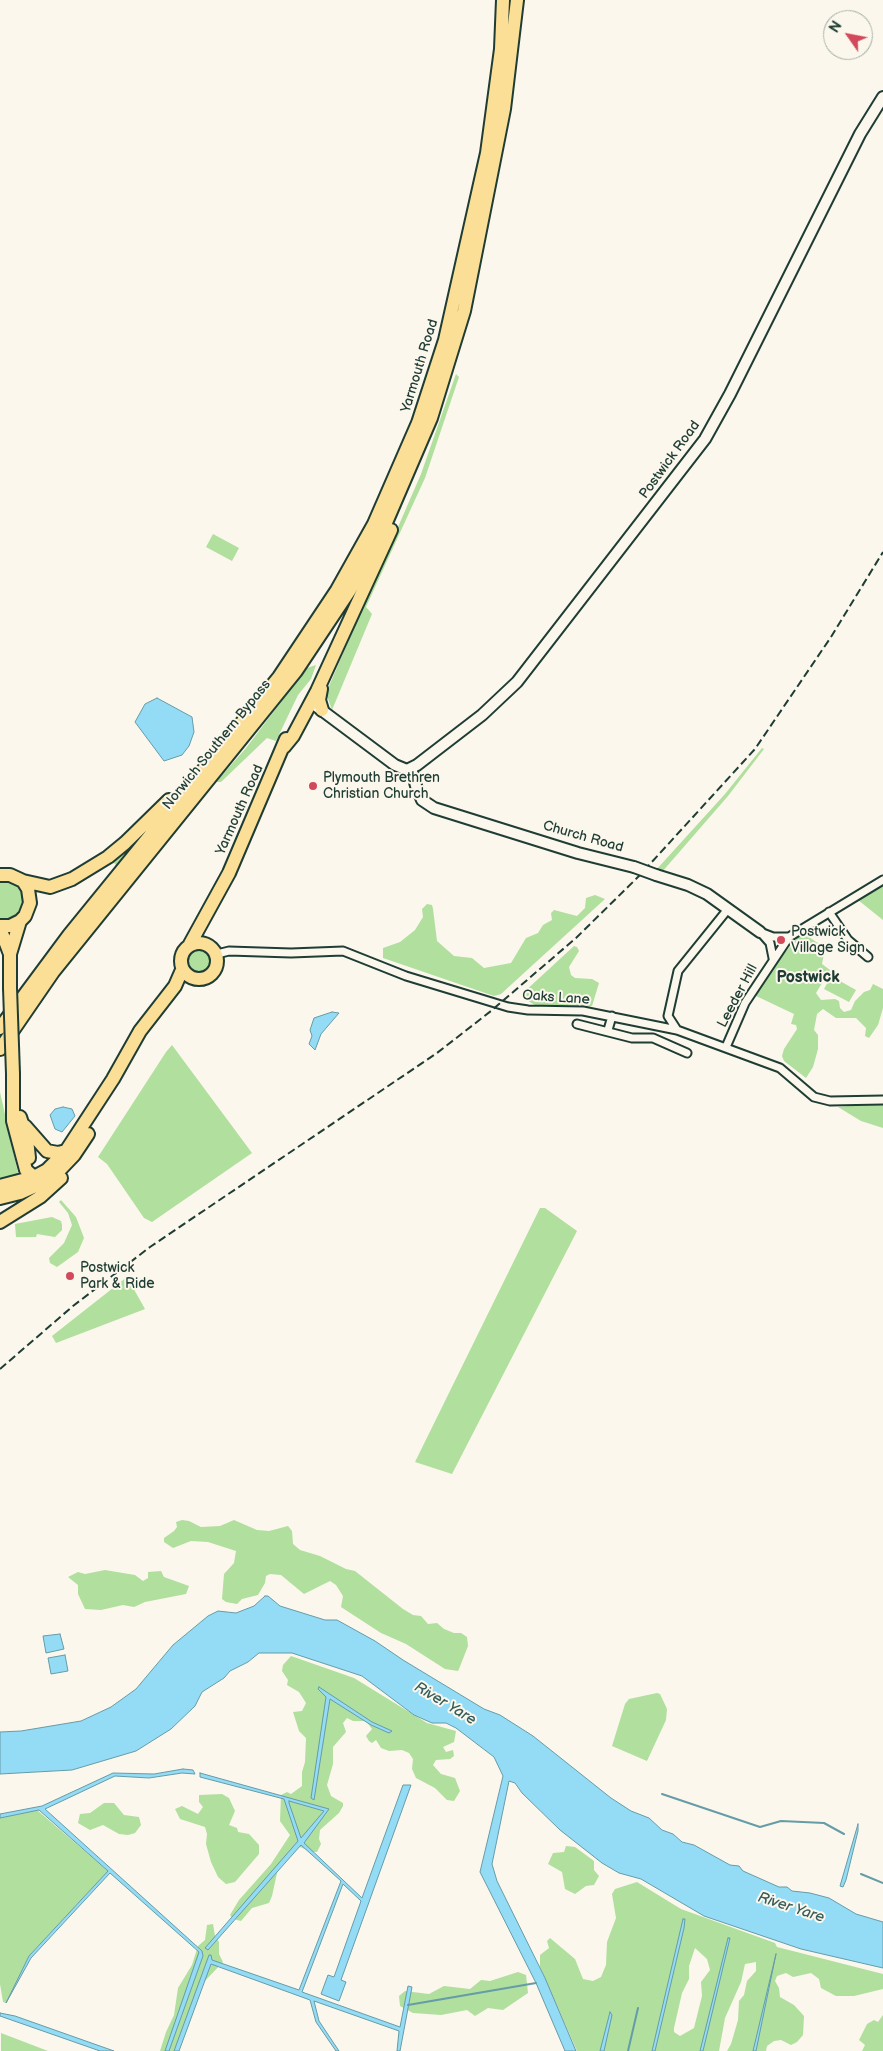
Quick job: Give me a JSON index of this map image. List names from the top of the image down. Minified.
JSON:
{"streets":{"highway":["Yarmouth Road","Norwich Southern Bypass"],"street":["Postwick Road","Church Road","Leeder Hill","Oaks Lane"]},"crossings":[["Yarmouth Road","Norwich Southern Bypass"],["Yarmouth Road","Oaks Lane"],["Postwick Road","Church Road"],["Church Road","Leeder Hill"],["Leeder Hill","Oaks Lane"]],"districts":["Postwick"],"water":["River Yare"],"places":["Plymouth Brethren Christian Church","Postwick Village Sign","Postwick Park & Ride"],"north":"top left"}
